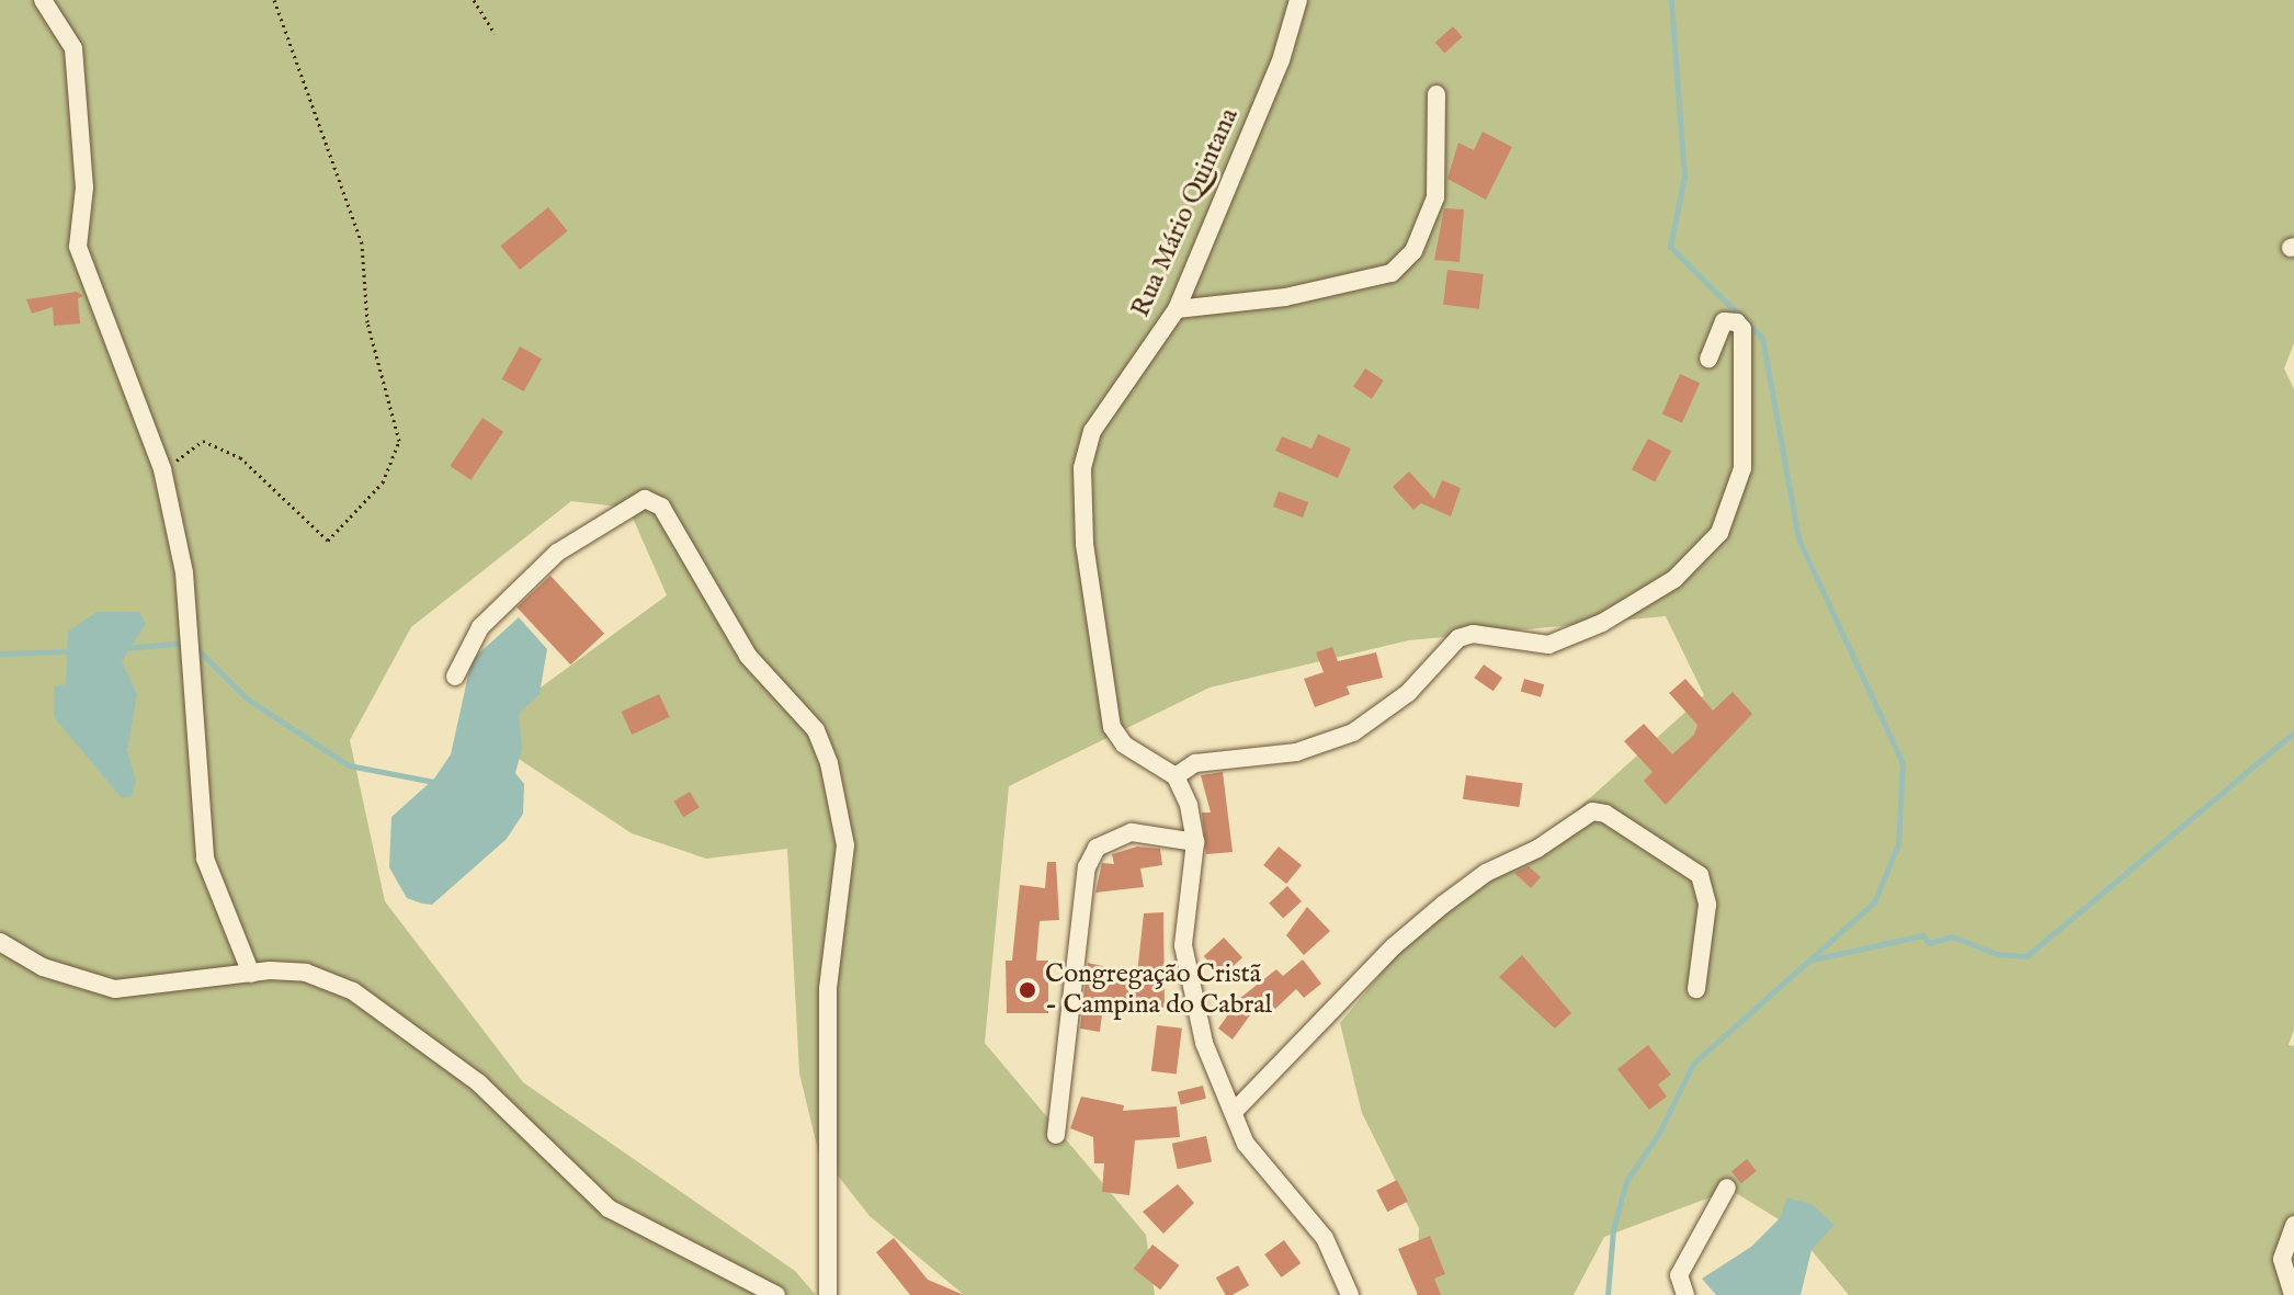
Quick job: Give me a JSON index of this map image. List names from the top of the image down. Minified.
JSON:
{"streets":{"street":["Rua Mário Quintana"]},"places":["Congregação Cristã - Campina do Cabral"]}
